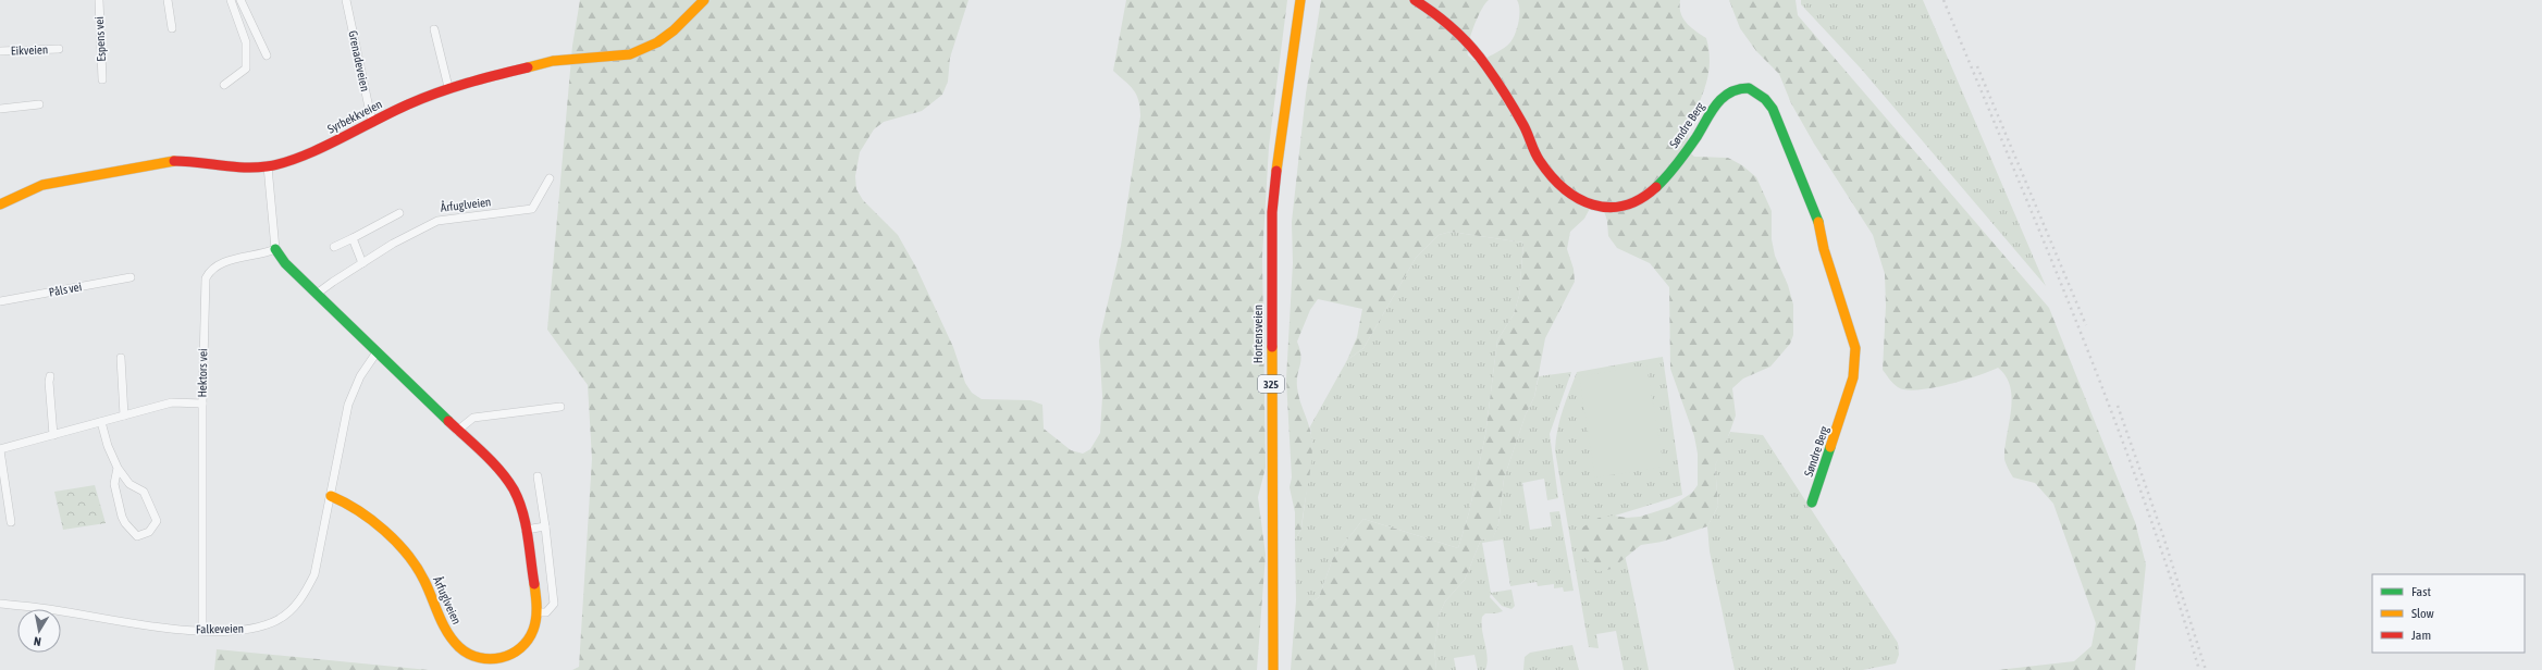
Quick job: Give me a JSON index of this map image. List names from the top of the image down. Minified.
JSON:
{"streets":{"street":["Espens vei","Eikveien","Grenadeveien","Syrbekkveien","Søndre Berg","Årfuglveien","Påls vei","Hortensveien","Hektors vei","325","Falkeveien"]},"crossings":[["Grenadeveien","Syrbekkveien"],["Årfuglveien","Hektors vei"],["Årfuglveien","Falkeveien"],["Hektors vei","Falkeveien"]],"legend":["Fast","Slow","Jam"],"north":"bottom"}
